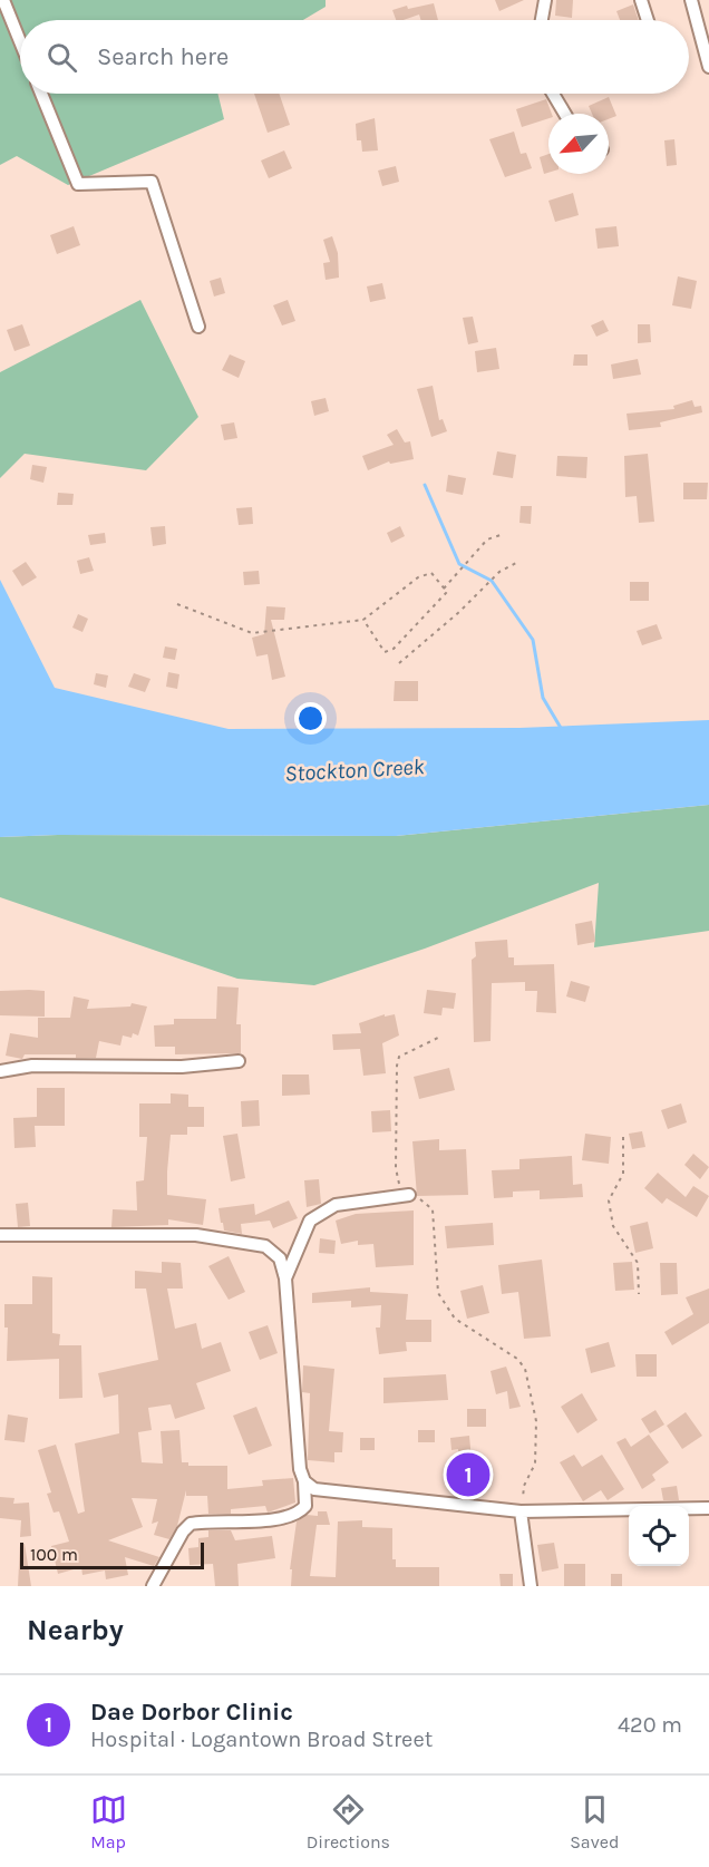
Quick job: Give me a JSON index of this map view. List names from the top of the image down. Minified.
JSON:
{"water":["Stockton Creek"],"scale_bar":"100 m","north":"bottom left","page":{"search":"Search here","pins":"1","scale":"100 m","heading":"Nearby","list":[{"mark":"1","name":"Dae Dorbor Clinic","note":"Hospital · Logantown Broad Street","value":"420 m"}],"nav":["Map","Directions","Saved"]}}
